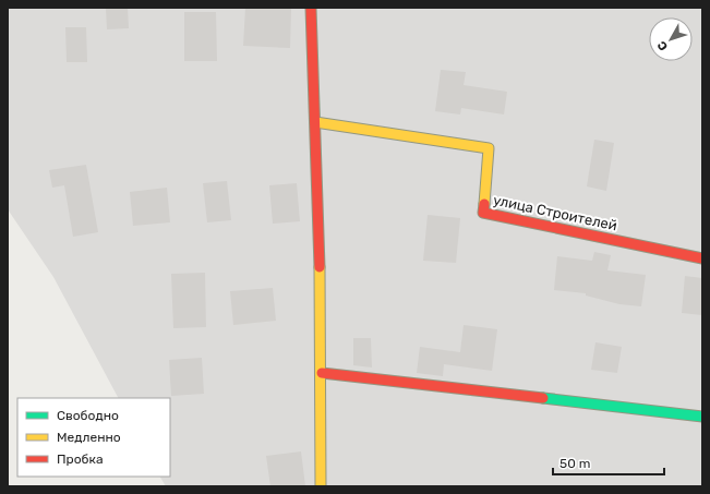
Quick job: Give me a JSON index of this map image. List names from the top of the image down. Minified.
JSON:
{"streets":{"street":["улица Строителей"]},"legend":["Свободно","Медленно","Пробка"],"scale_bar":"50 m","north":"bottom left"}
